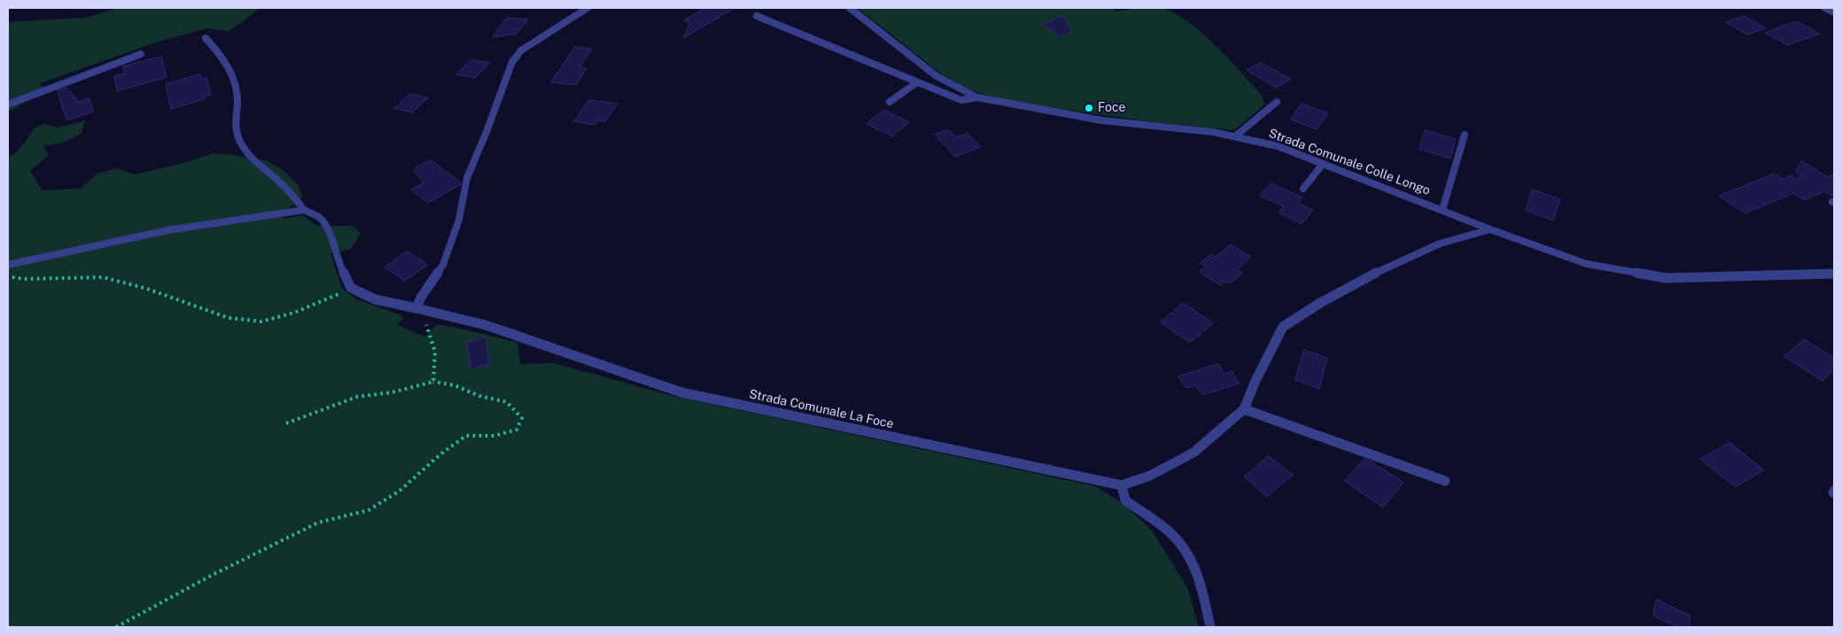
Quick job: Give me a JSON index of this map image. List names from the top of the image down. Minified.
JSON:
{"streets":{"street":["Strada Comunale Colle Longo","Strada Comunale La Foce"]},"places":["Foce"]}
